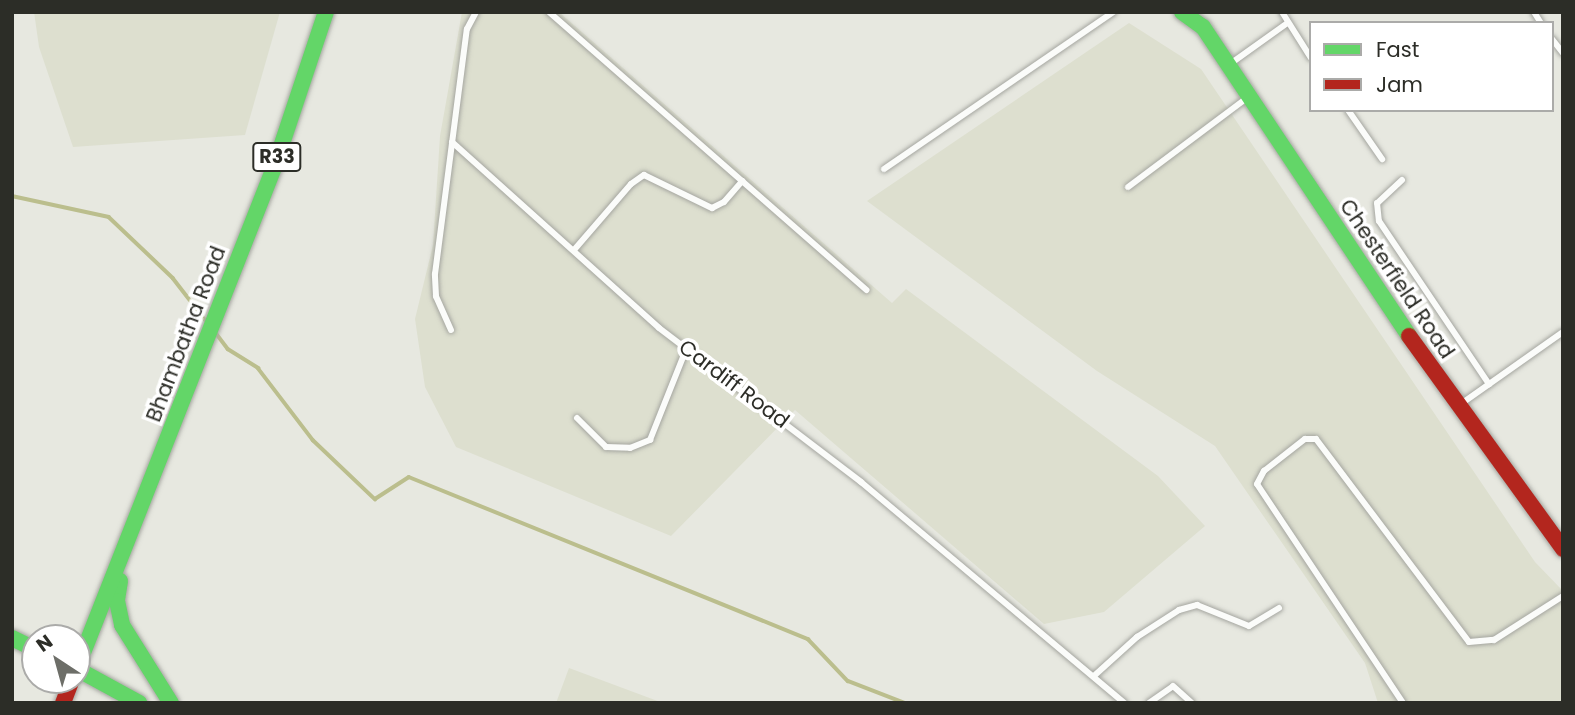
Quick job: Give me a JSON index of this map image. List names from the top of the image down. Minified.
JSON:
{"streets":{"main road":["R33","Chesterfield Road","Bhambatha Road"],"lane":["Cardiff Road"]},"legend":["Fast","Jam"],"north":"top left"}
